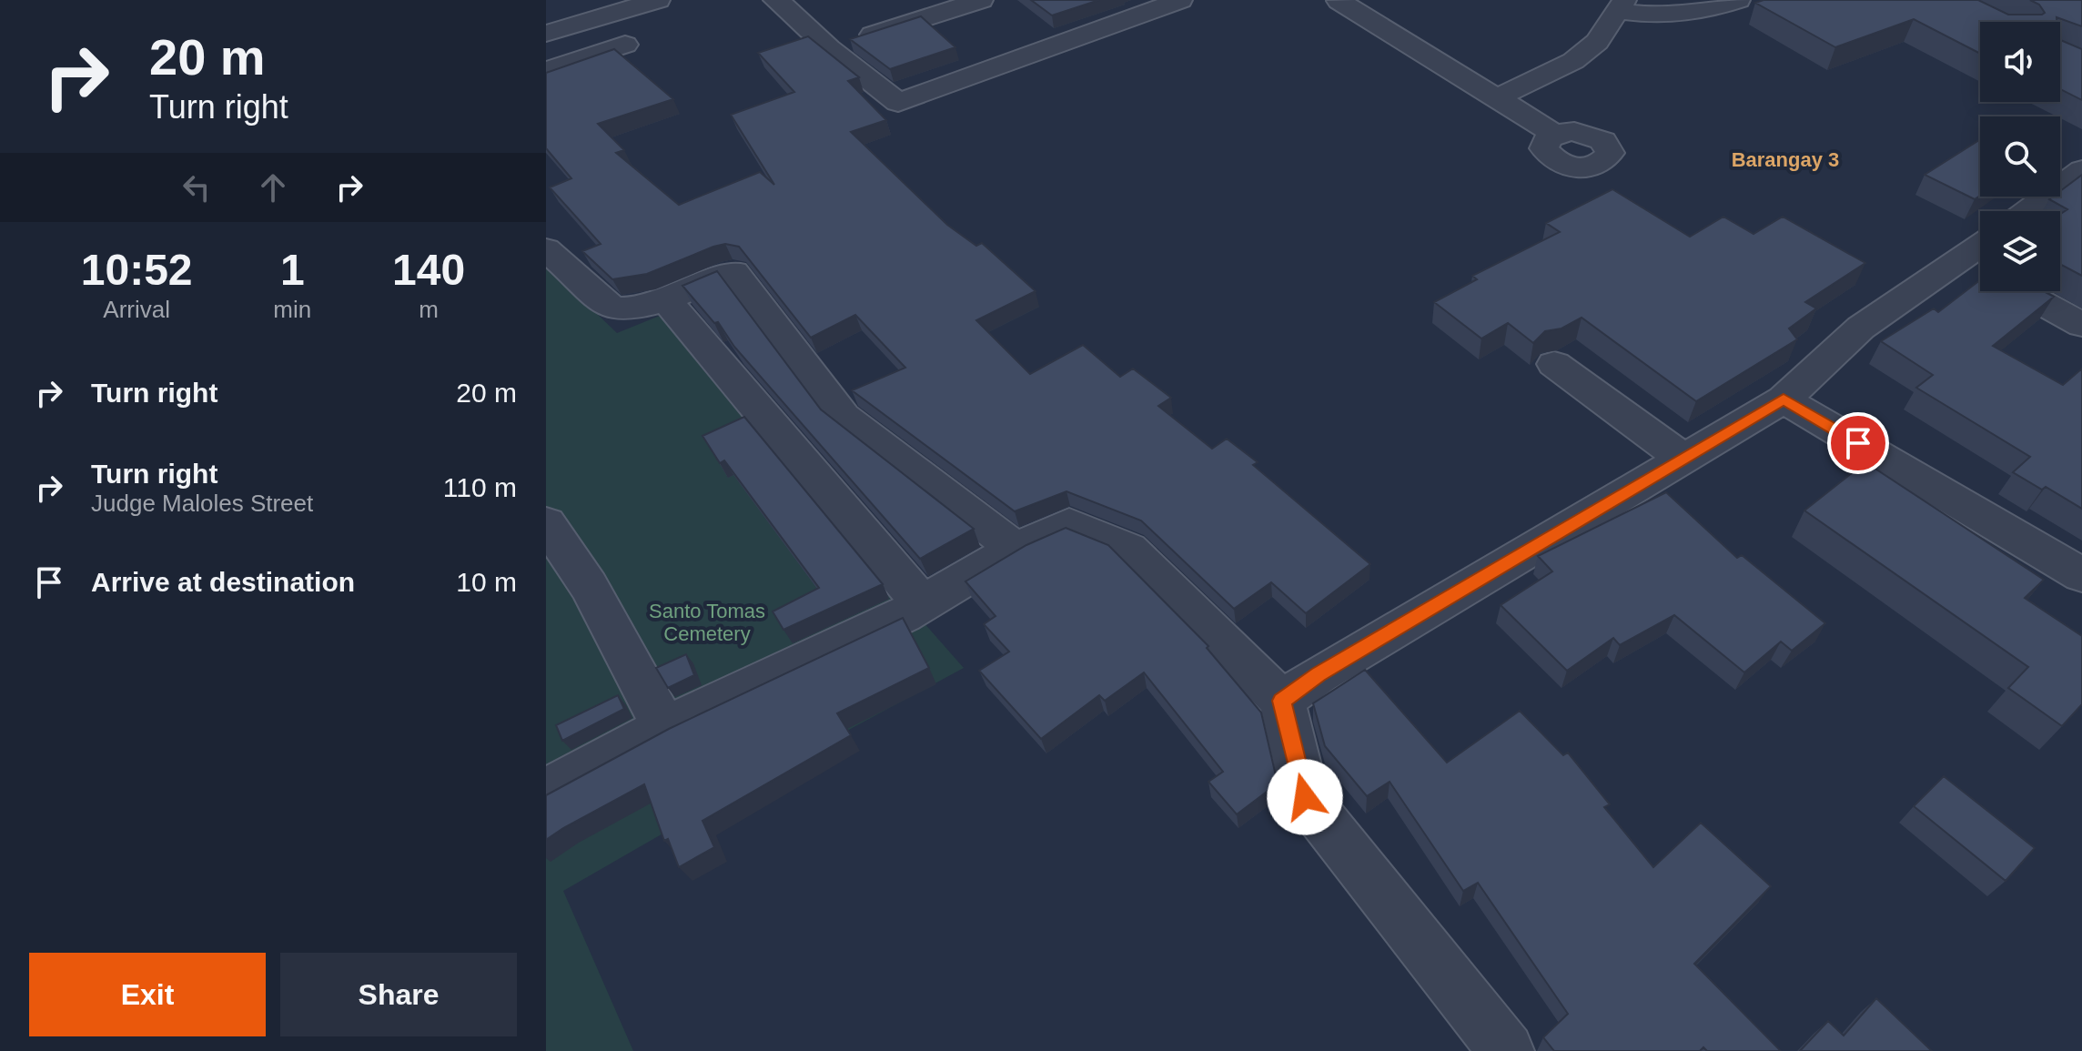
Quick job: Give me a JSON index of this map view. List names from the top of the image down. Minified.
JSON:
{"districts":["Barangay 3"],"parks":["Santo Tomas Cemetery"],"page":{"turn":["20 m","Turn right"],"eta":["10:52","Arrival","1","min","140","m"],"list":[{"name":"Turn right","value":"20 m"},{"name":"Turn right","note":"Judge Maloles Street","value":"110 m"},{"name":"Arrive at destination","value":"10 m"}],"buttons":["Exit","Share"]}}
